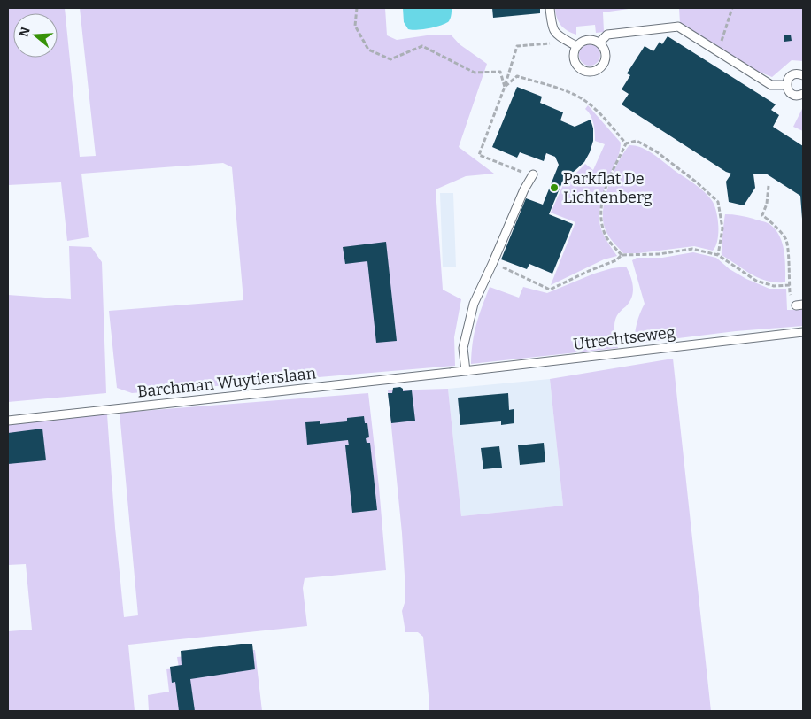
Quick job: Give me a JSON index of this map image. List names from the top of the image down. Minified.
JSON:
{"streets":{"lane":["Utrechtseweg","Barchman Wuytierslaan"]},"crossings":[["Utrechtseweg","Barchman Wuytierslaan"]],"places":["Parkflat De Lichtenberg"],"north":"left"}
